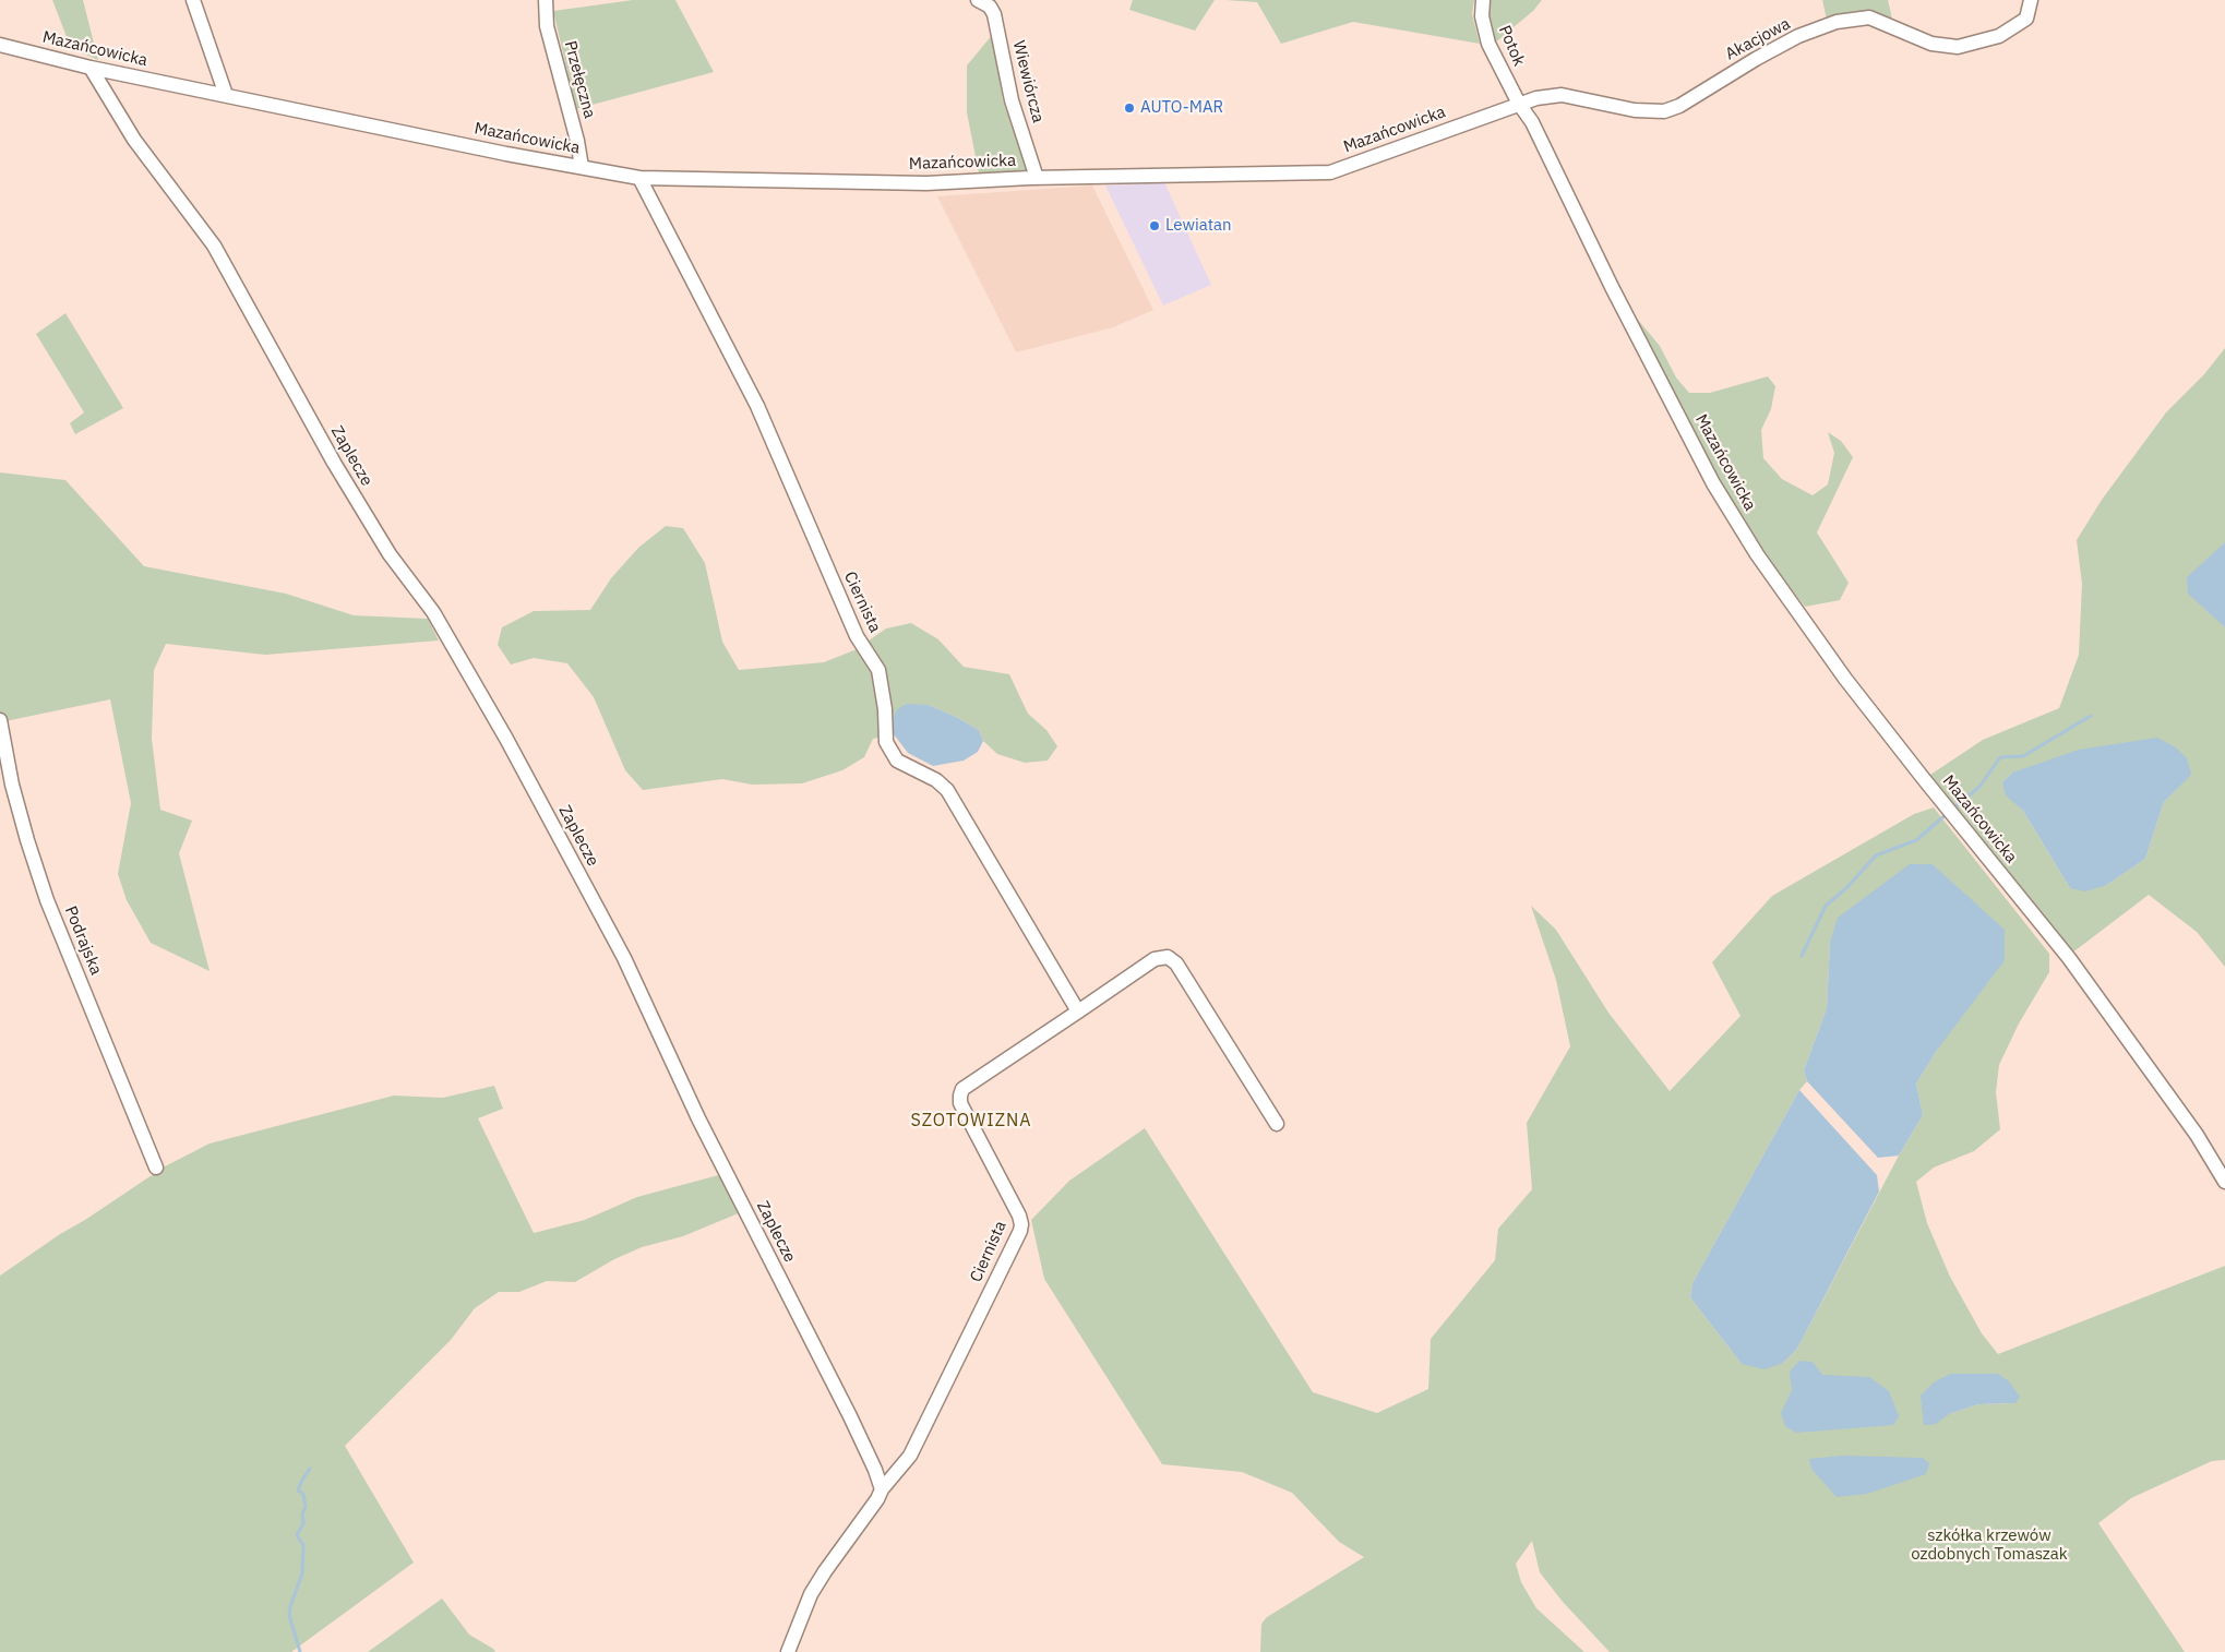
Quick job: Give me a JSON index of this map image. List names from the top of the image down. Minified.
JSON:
{"streets":{"street":["Akacjowa","Potok","Mazańcowicka","Przełęczna","Wiewiórcza","Zaplecze","Ciernista","Podrajska"]},"crossings":[["Akacjowa","Potok"],["Akacjowa","Mazańcowicka"],["Potok","Mazańcowicka"],["Mazańcowicka","Przełęczna"],["Mazańcowicka","Wiewiórcza"],["Mazańcowicka","Zaplecze"],["Mazańcowicka","Ciernista"],["Zaplecze","Ciernista"]],"districts":["SZOTOWIZNA"],"parks":["szkółka krzewów ozdobnych Tomaszak"],"places":["AUTO-MAR","Lewiatan"]}
